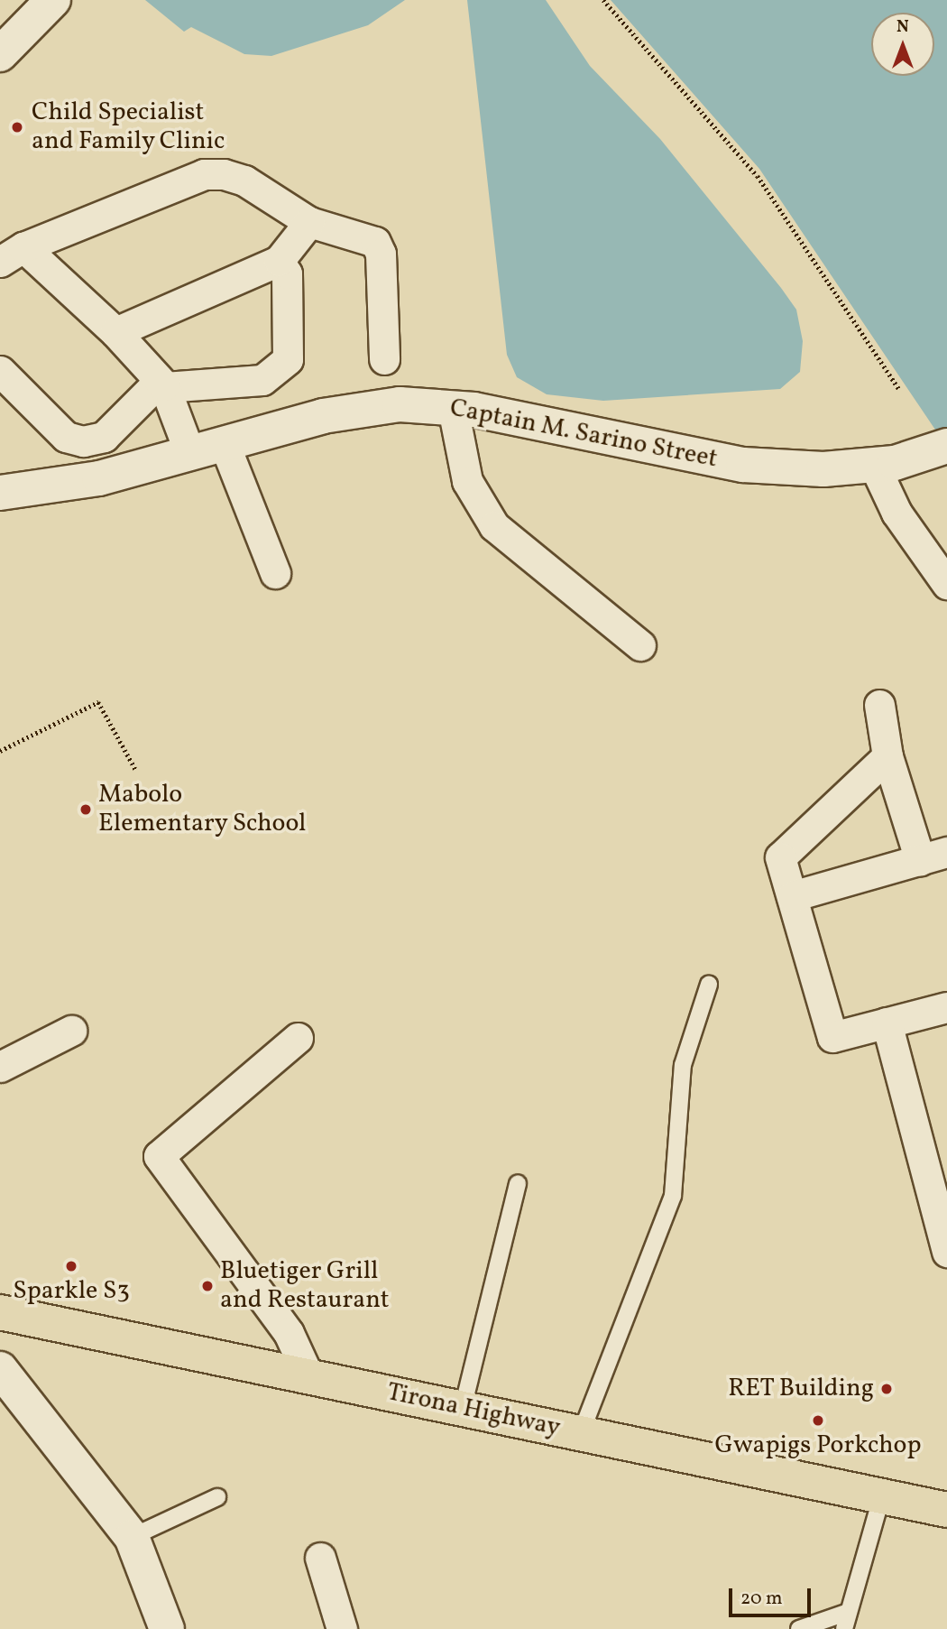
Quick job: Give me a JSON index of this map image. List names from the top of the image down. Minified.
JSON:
{"streets":{"main road":["Tirona Highway"],"street":["Captain M. Sarino Street"]},"places":["Child Specialist and Family Clinic","Mabolo Elementary School","Sparkle S3","Bluetiger Grill and Restaurant","RET Building","Gwapigs Porkchop"],"scale_bar":"20 m","north":"top"}
